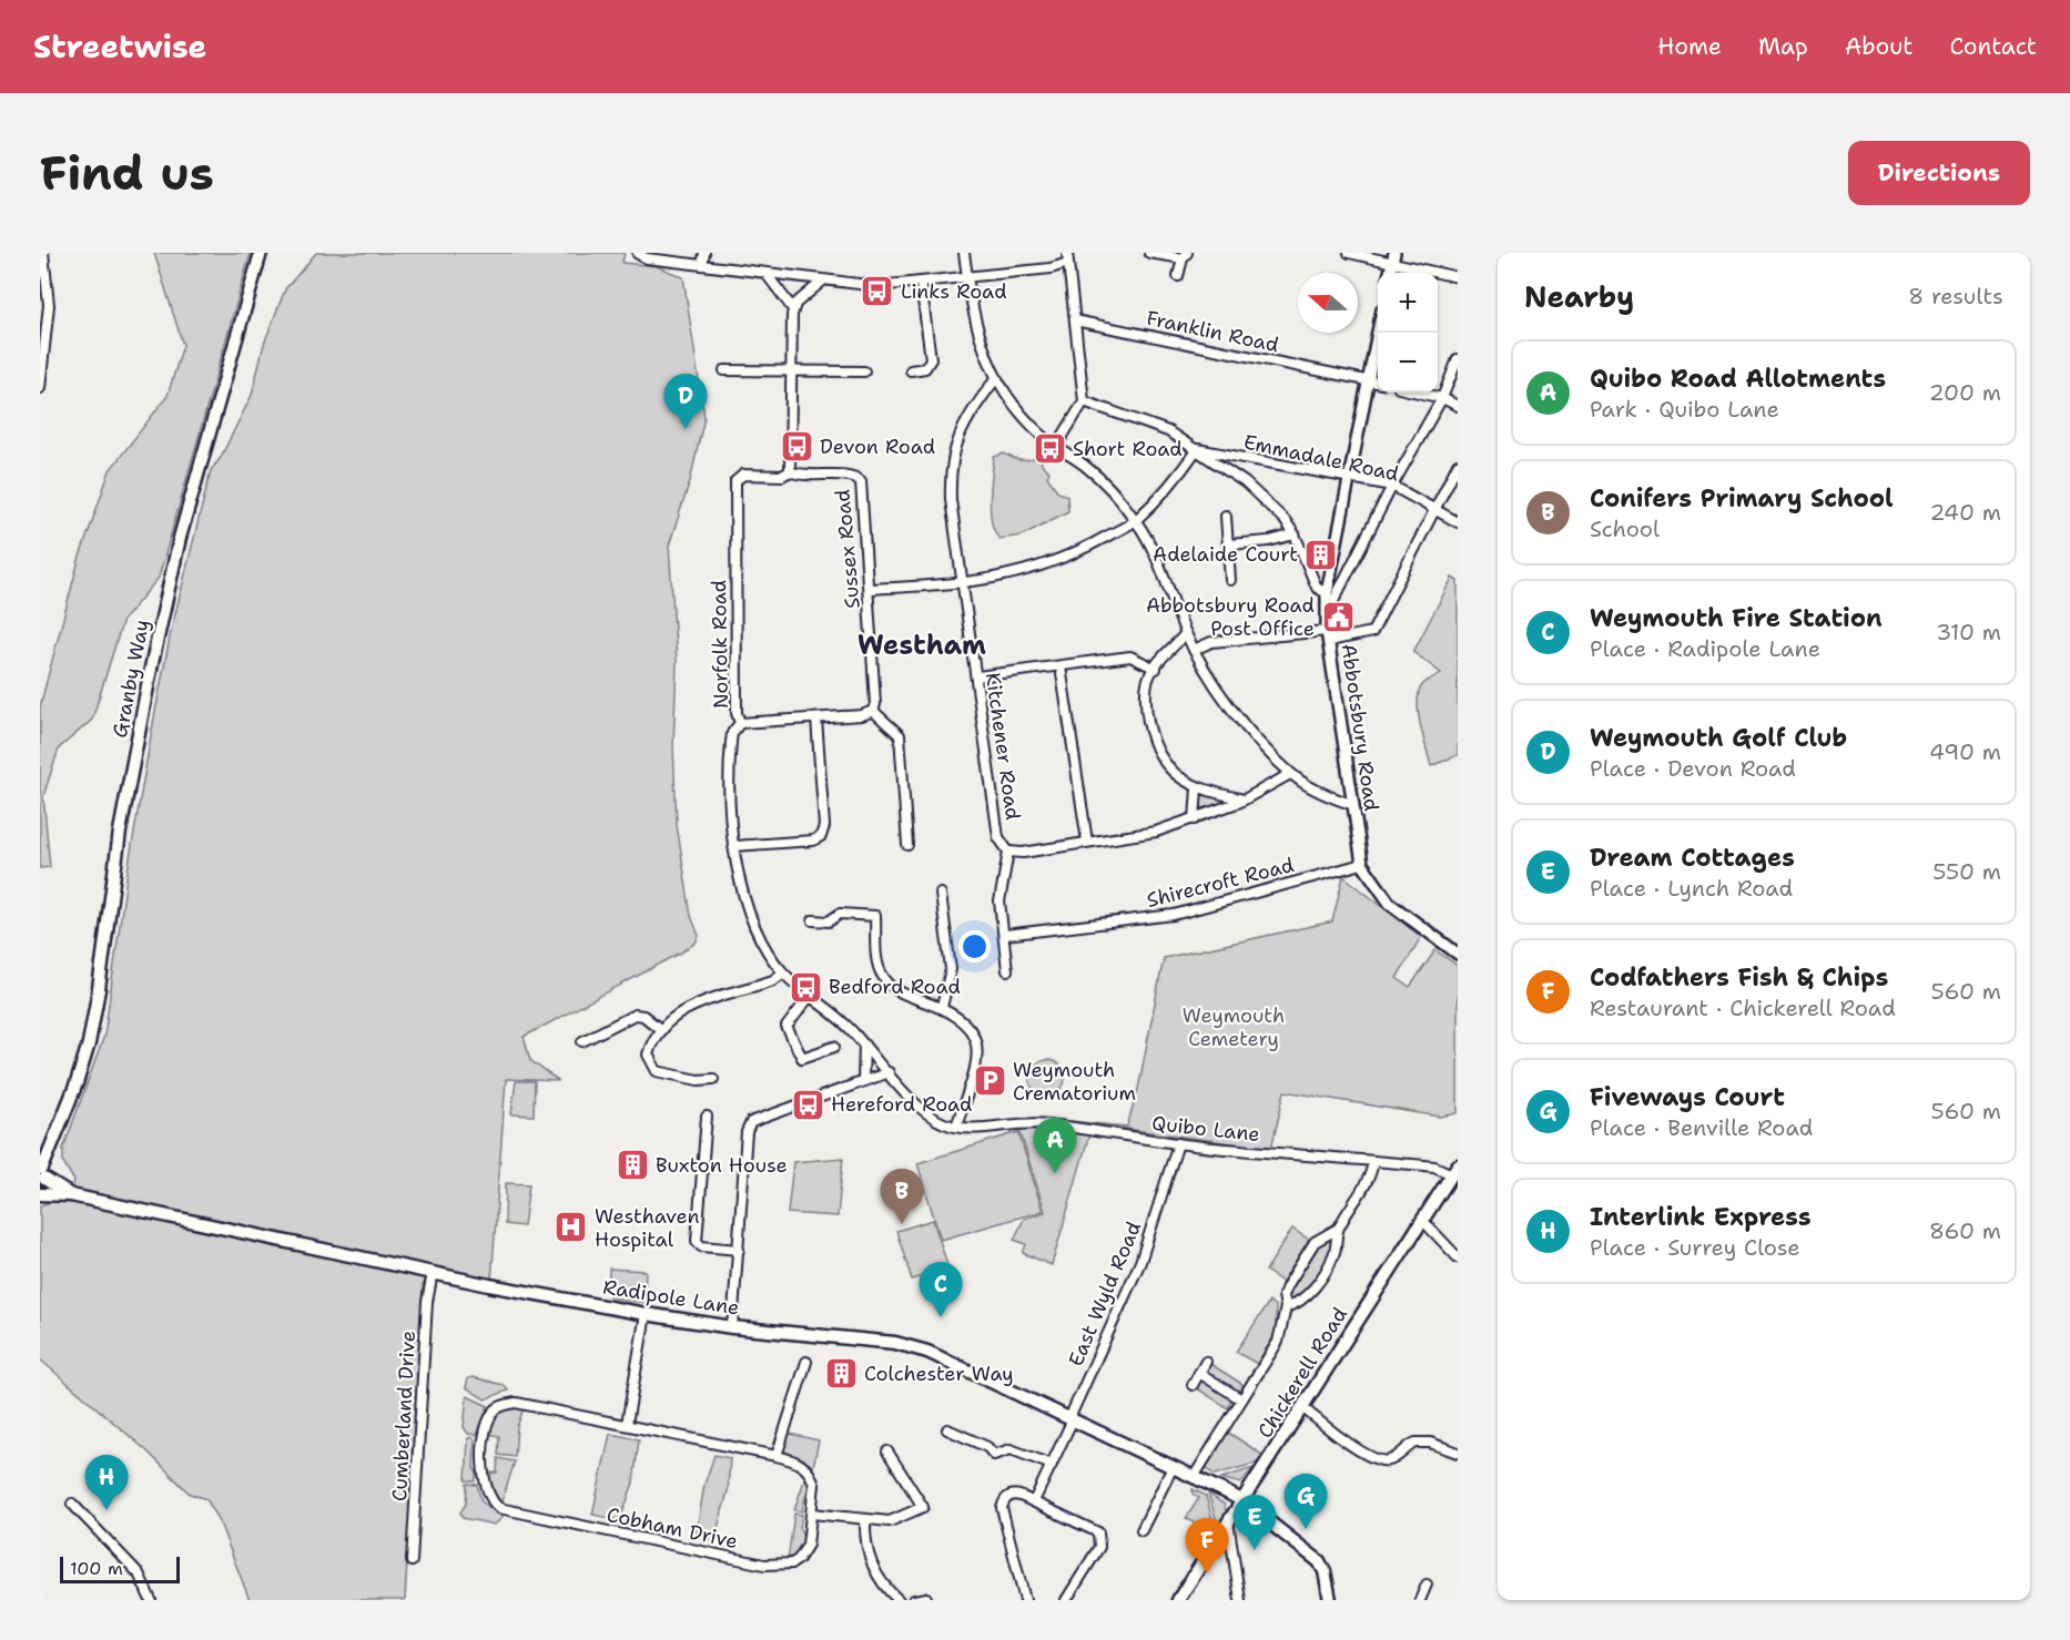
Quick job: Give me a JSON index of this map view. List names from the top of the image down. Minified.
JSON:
{"streets":{"main road":["Granby Way","Radipole Lane","Chickerell Road"],"street":["Franklin Road","Emmadale Road","Sussex Road","Norfolk Road","Abbotsbury Road","Kitchener Road","Shirecroft Road","Quibo Lane","East Wyld Road","Cumberland Drive","Cobham Drive"]},"crossings":[["Franklin Road","Abbotsbury Road"],["Emmadale Road","Abbotsbury Road"],["Sussex Road","Norfolk Road"],["Norfolk Road","Quibo Lane"],["Granby Way","Radipole Lane"],["Abbotsbury Road","Shirecroft Road"],["Quibo Lane","East Wyld Road"],["Quibo Lane","Chickerell Road"],["East Wyld Road","Radipole Lane"],["Radipole Lane","Chickerell Road"],["Radipole Lane","Cumberland Drive"]],"districts":["Westham"],"parks":["Weymouth Cemetery"],"places":{"bus stop":["Links Road","Devon Road","Short Road","Bedford Road","Hereford Road"],"building":["Adelaide Court","Buxton House","Colchester Way"],"public building":["Abbotsbury Road Post Office"],"parking":["Weymouth Crematorium"],"hospital":["Westhaven Hospital"]},"scale_bar":"100 m","north":"left","page":{"header":"Streetwise","nav":["Home","Map","About","Contact"],"buttons":"Directions","title":"Find us","heading":["Nearby","8 results"],"map_buttons":["+","−"],"list":[{"mark":"A","name":"Quibo Road Allotments","note":"Park · Quibo Lane","value":"200 m"},{"mark":"B","name":"Conifers Primary School","note":"School","value":"240 m"},{"mark":"C","name":"Weymouth Fire Station","note":"Place · Radipole Lane","value":"310 m"},{"mark":"D","name":"Weymouth Golf Club","note":"Place · Devon Road","value":"490 m"},{"mark":"E","name":"Dream Cottages","note":"Place · Lynch Road","value":"550 m"},{"mark":"F","name":"Codfathers Fish & Chips","note":"Restaurant · Chickerell Road","value":"560 m"},{"mark":"G","name":"Fiveways Court","note":"Place · Benville Road","value":"560 m"},{"mark":"H","name":"Interlink Express","note":"Place · Surrey Close","value":"860 m"}],"pins":["D","A","B","C","H","G","E","F"],"scale":"100 m"}}
